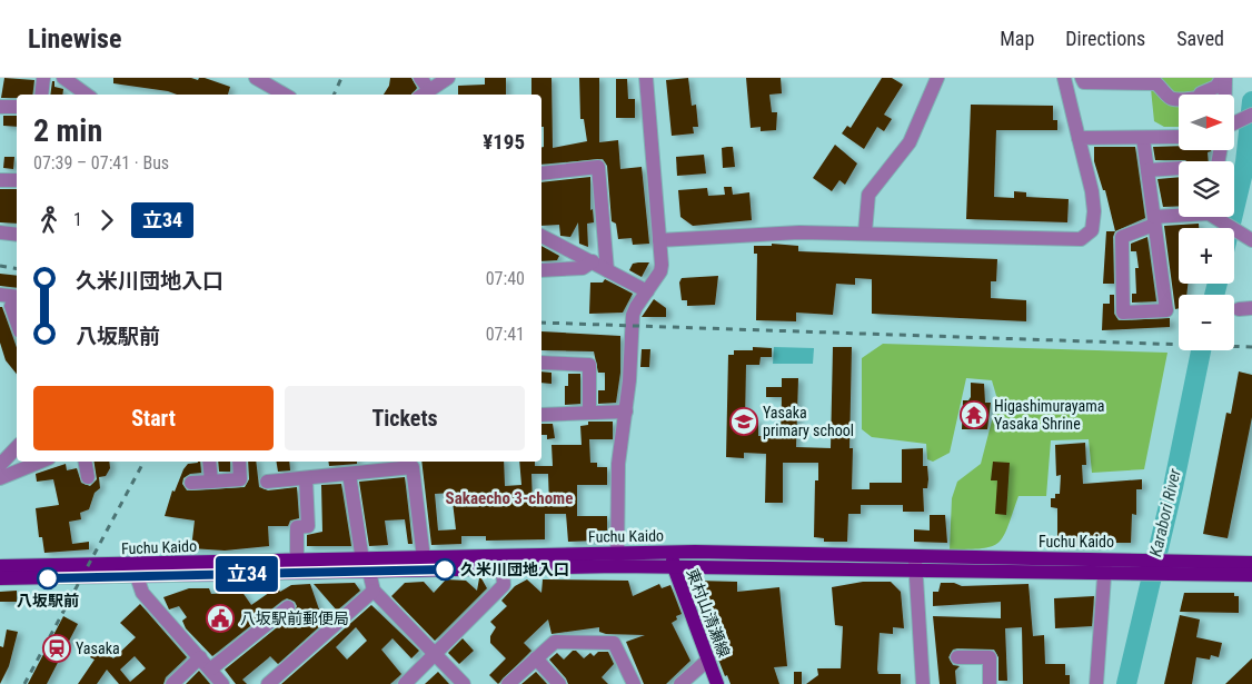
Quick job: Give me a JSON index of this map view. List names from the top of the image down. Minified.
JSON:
{"streets":{"main road":["Fuchu Kaido","東村山清瀬線"]},"crossings":[["Fuchu Kaido","東村山清瀬線"]],"districts":["Sakaecho 3-chome"],"water":["Karabori River"],"places":{"temple":["Higashimurayama Yasaka Shrine"],"school or university":["Yasaka primary school"],"other":["久米川団地入口","八坂駅前"],"public building":["八坂駅前郵便局"],"station":["Yasaka"]},"lines":["bus line 立34"],"north":"right","page":{"header":"Linewise","nav":["Map","Directions","Saved"],"on_map":"立34","map_buttons":["+","−"],"heading":["2 min","07:39 – 07:41 · Bus","¥195"],"legs":["1","立34"],"list":[{"name":"久米川団地入口","value":"07:40"},{"name":"八坂駅前","value":"07:41"}],"buttons":["Start","Tickets"]}}
